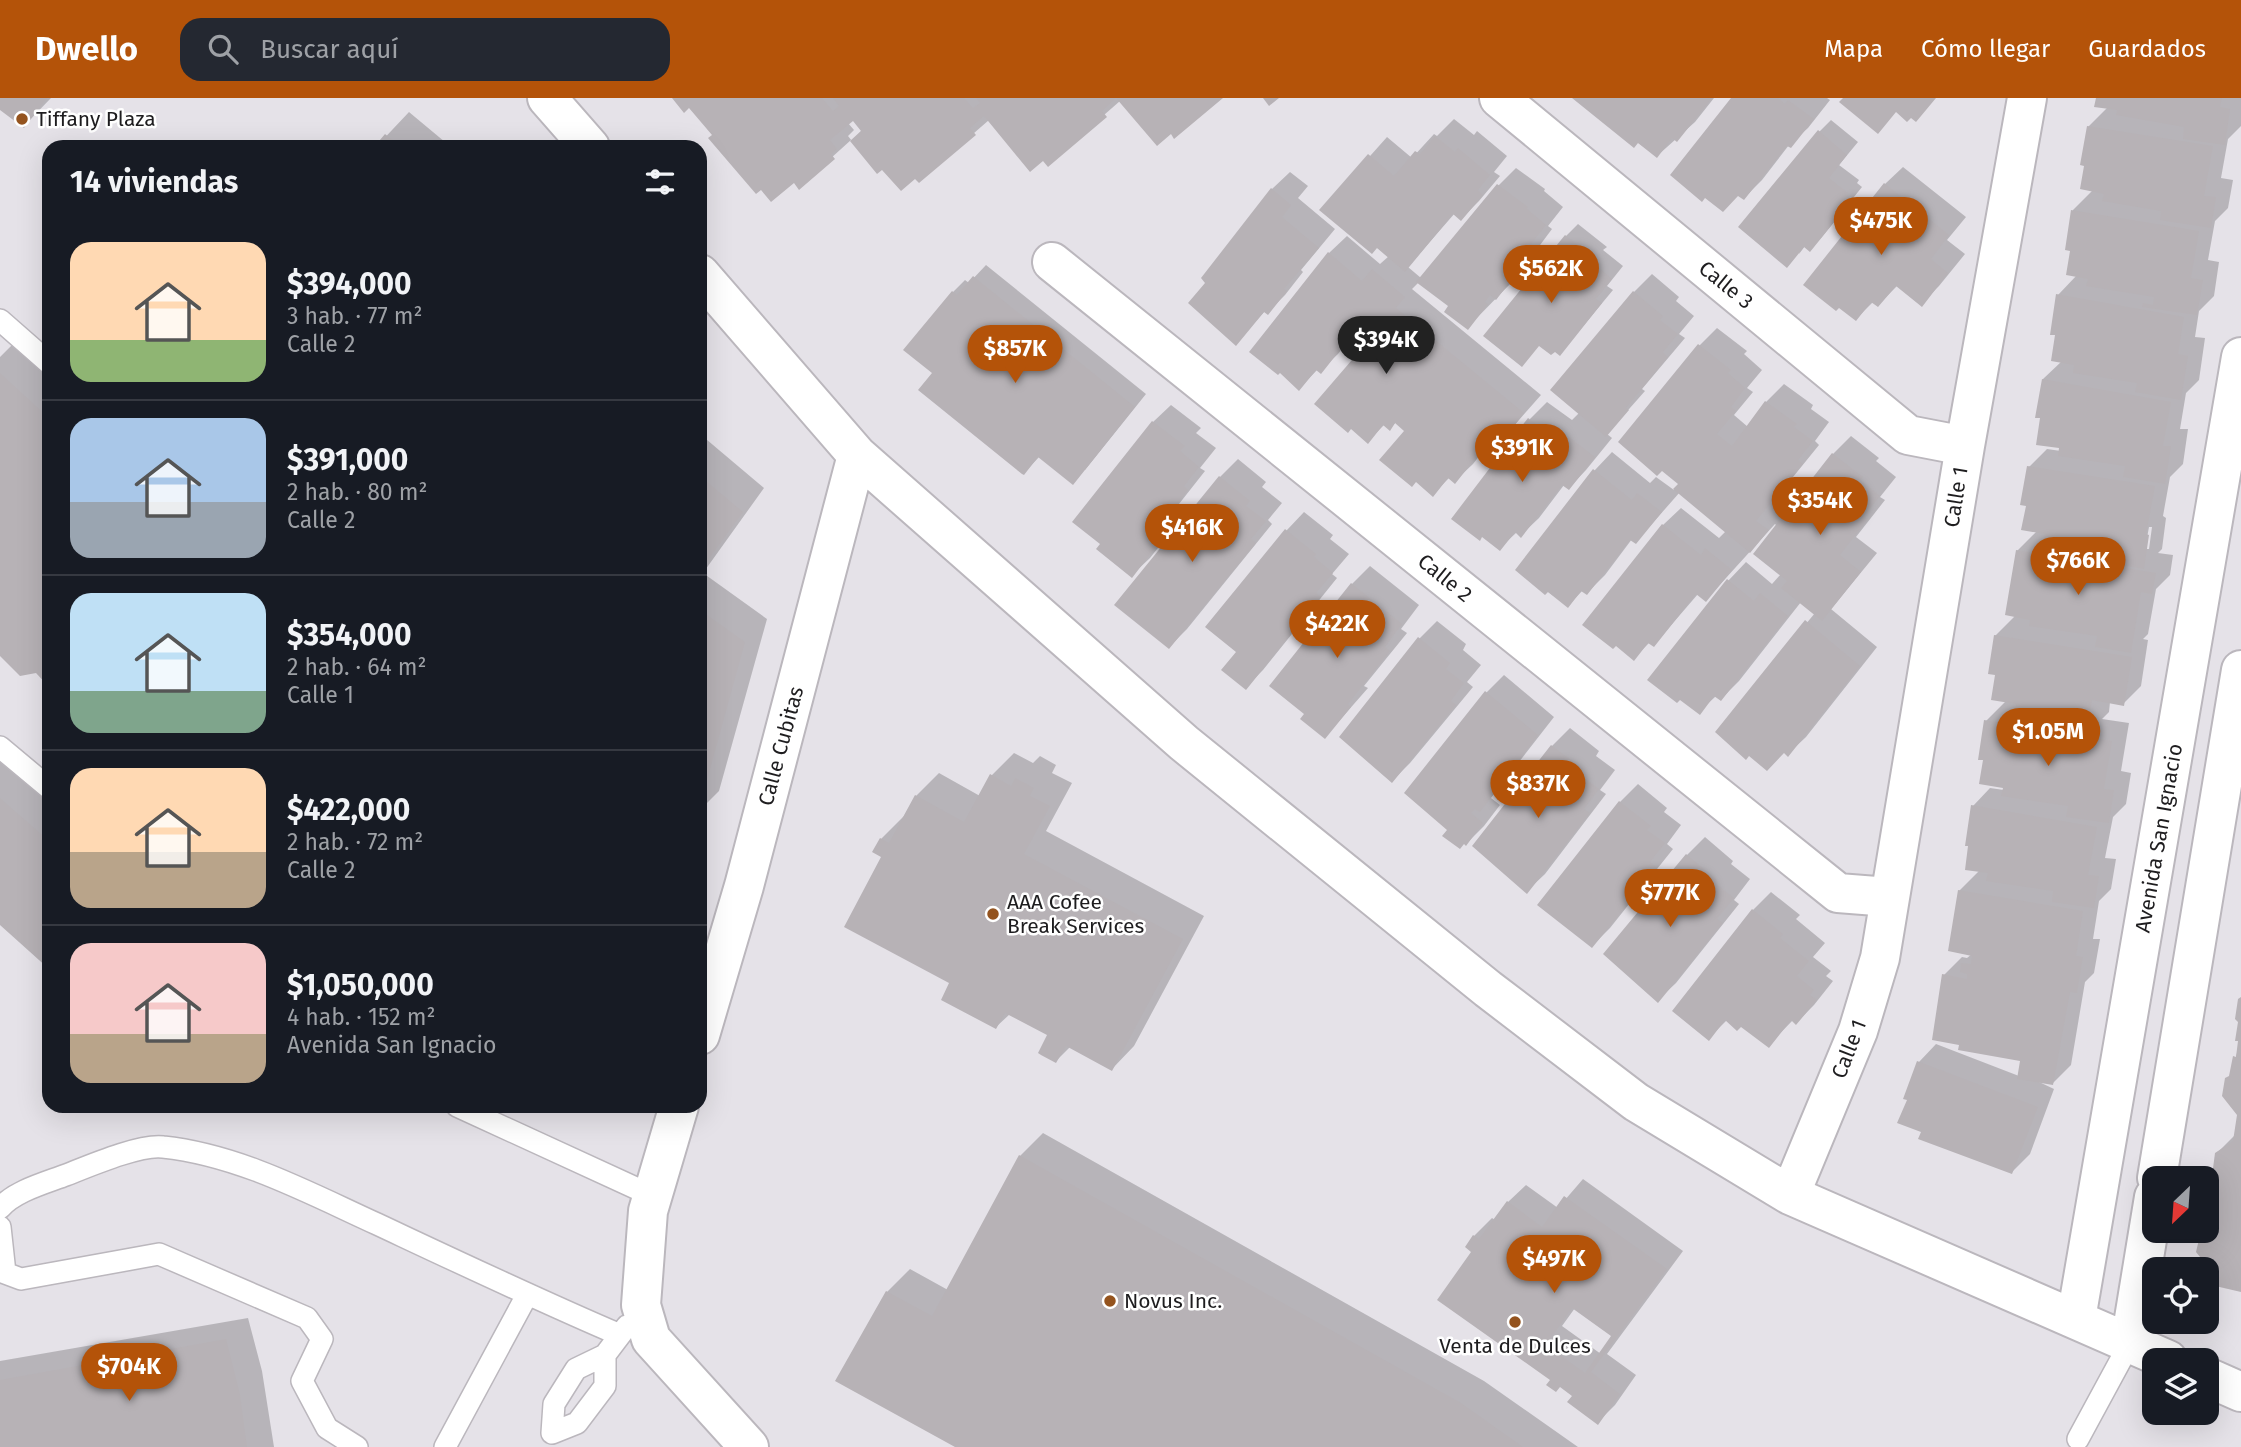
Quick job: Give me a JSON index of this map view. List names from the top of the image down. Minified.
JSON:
{"streets":{"street":["Calle 3","Calle 1","Calle 2","Calle Cubitas","Avenida San Ignacio"]},"crossings":[["Calle 3","Calle 1"],["Calle 1","Calle 2"]],"places":["Tiffany Plaza","AAA Cofee Break Services","Novus Inc.","Venta de Dulces"],"north":"bottom left","page":{"header":"Dwello","search":"Buscar aquí","nav":["Mapa","Cómo llegar","Guardados"],"heading":"14 viviendas","price":["$475K","$562K","$394K","$857K","$391K","$354K","$416K","$766K","$422K","$1.05M","$837K","$777K","$497K","$704K"],"list":[{"name":"$394,000","note":"3 hab. · 77 m² · Calle 2"},{"name":"$391,000","note":"2 hab. · 80 m² · Calle 2"},{"name":"$354,000","note":"2 hab. · 64 m² · Calle 1"},{"name":"$422,000","note":"2 hab. · 72 m² · Calle 2"},{"name":"$1,050,000","note":"4 hab. · 152 m² · Avenida San Ignacio"}]}}
